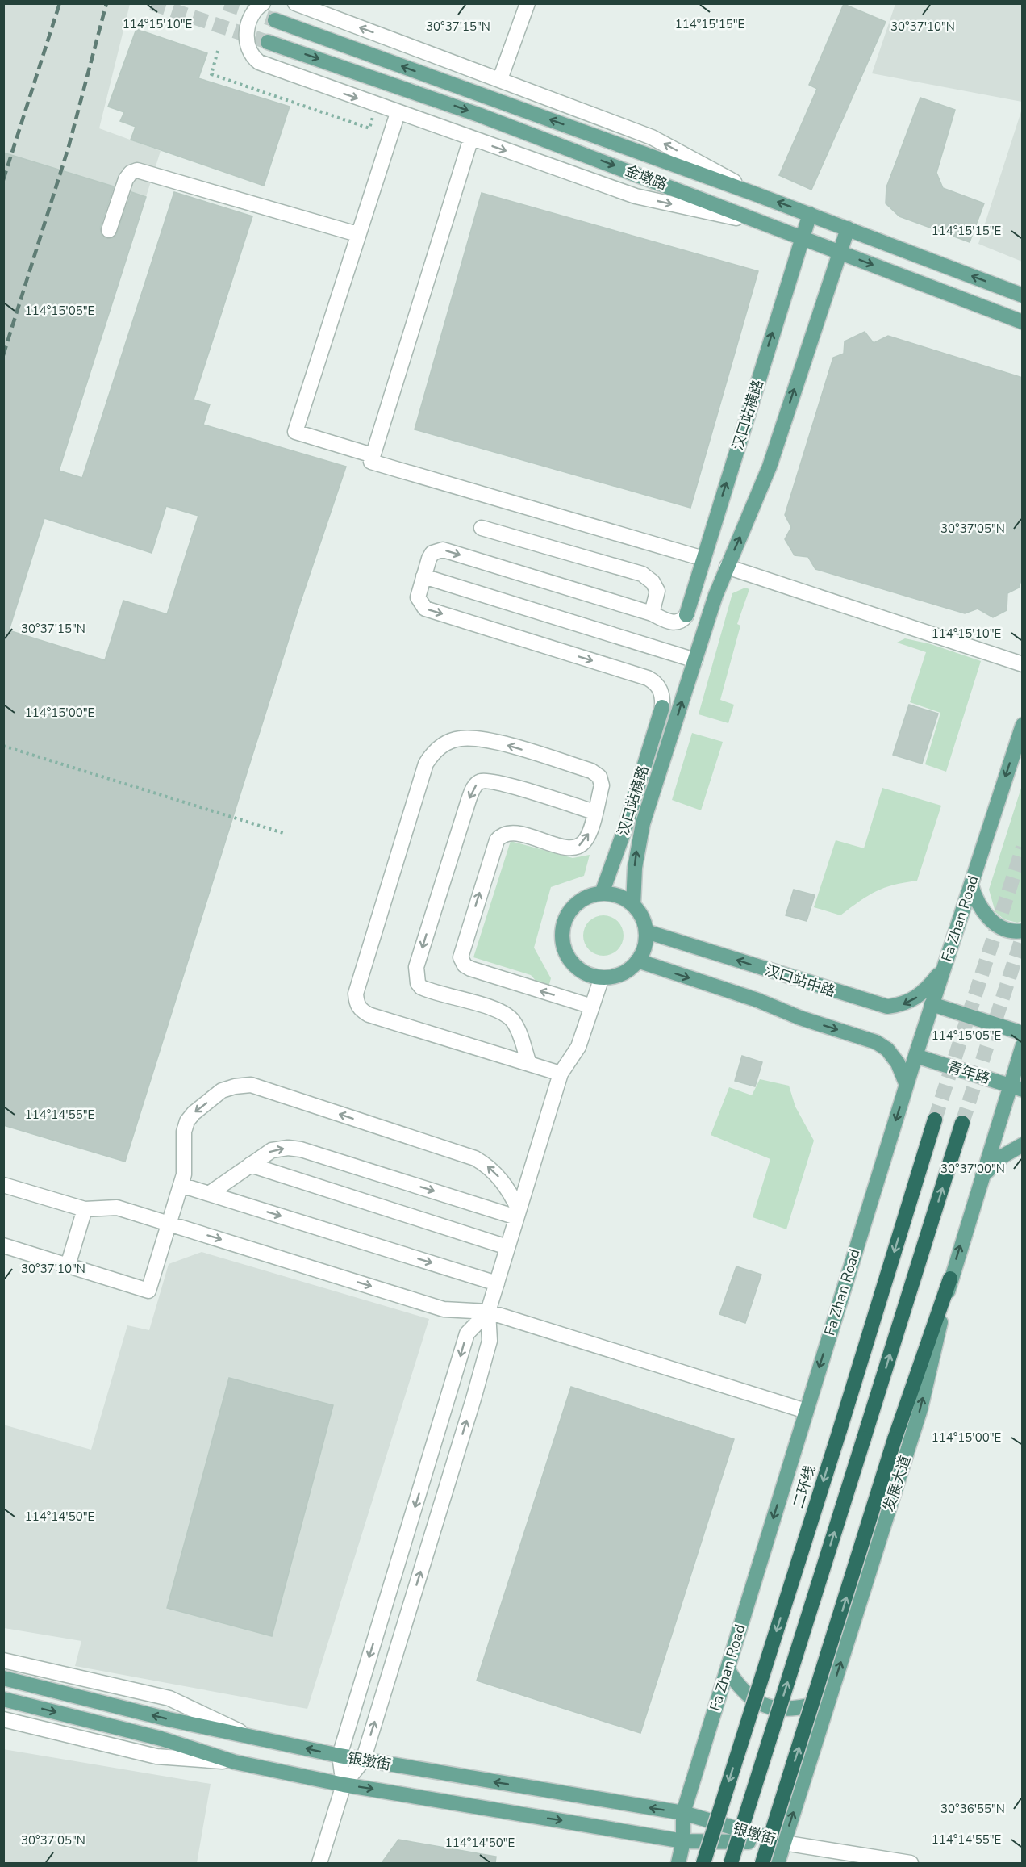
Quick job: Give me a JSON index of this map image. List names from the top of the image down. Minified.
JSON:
{"streets":{"highway":["二环线"],"main road":["金墩路","汉口站横路","Fa Zhan Road","汉口站中路","青年路","发展大道","银墩街"]},"crossings":[["金墩路","汉口站横路"],["汉口站横路","汉口站中路"],["Fa Zhan Road","汉口站中路"],["Fa Zhan Road","青年路"],["Fa Zhan Road","银墩街"],["青年路","发展大道"],["发展大道","银墩街"]],"one_way":["Fa Zhan Road","发展大道"],"coordinates":["114°15'10\"E","114°15'15\"E","30°37'15\"N","30°37'10\"N","114°15'05\"E","30°37'05\"N","114°15'00\"E","114°14'55\"E","30°37'00\"N","114°14'50\"E","30°36'55\"N"]}
